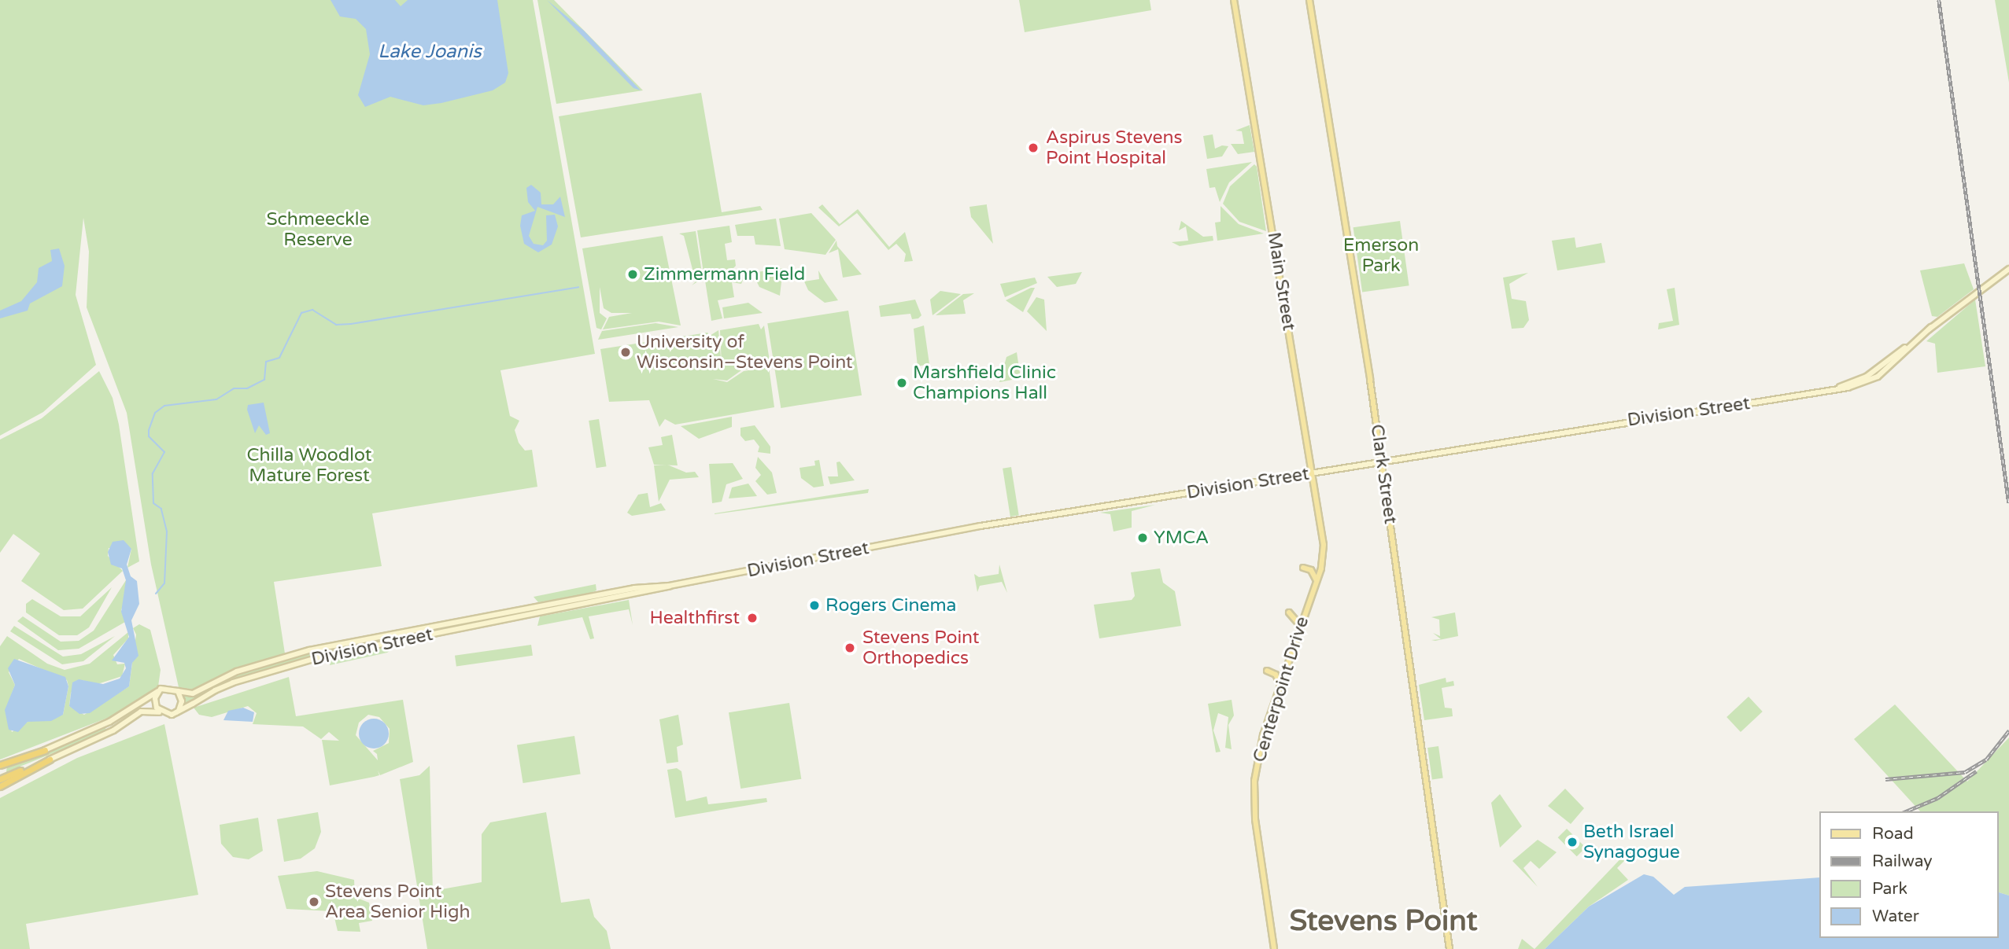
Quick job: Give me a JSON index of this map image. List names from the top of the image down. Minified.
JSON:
{"streets":{"main road":["Main Street","Division Street","Clark Street","Centerpoint Drive"]},"crossings":[["Main Street","Division Street"],["Main Street","Centerpoint Drive"],["Division Street","Clark Street"]],"districts":["Stevens Point"],"water":["Lake Joanis"],"parks":["Schmeeckle Reserve","Emerson Park","Chilla Woodlot Mature Forest"],"places":["Aspirus Stevens Point Hospital","Zimmermann Field","University of Wisconsin–Stevens Point","Marshfield Clinic Champions Hall","YMCA","Rogers Cinema","Healthfirst","Stevens Point Orthopedics","Beth Israel Synagogue","Stevens Point Area Senior High"],"legend":["Road","Railway","Park","Water"]}
